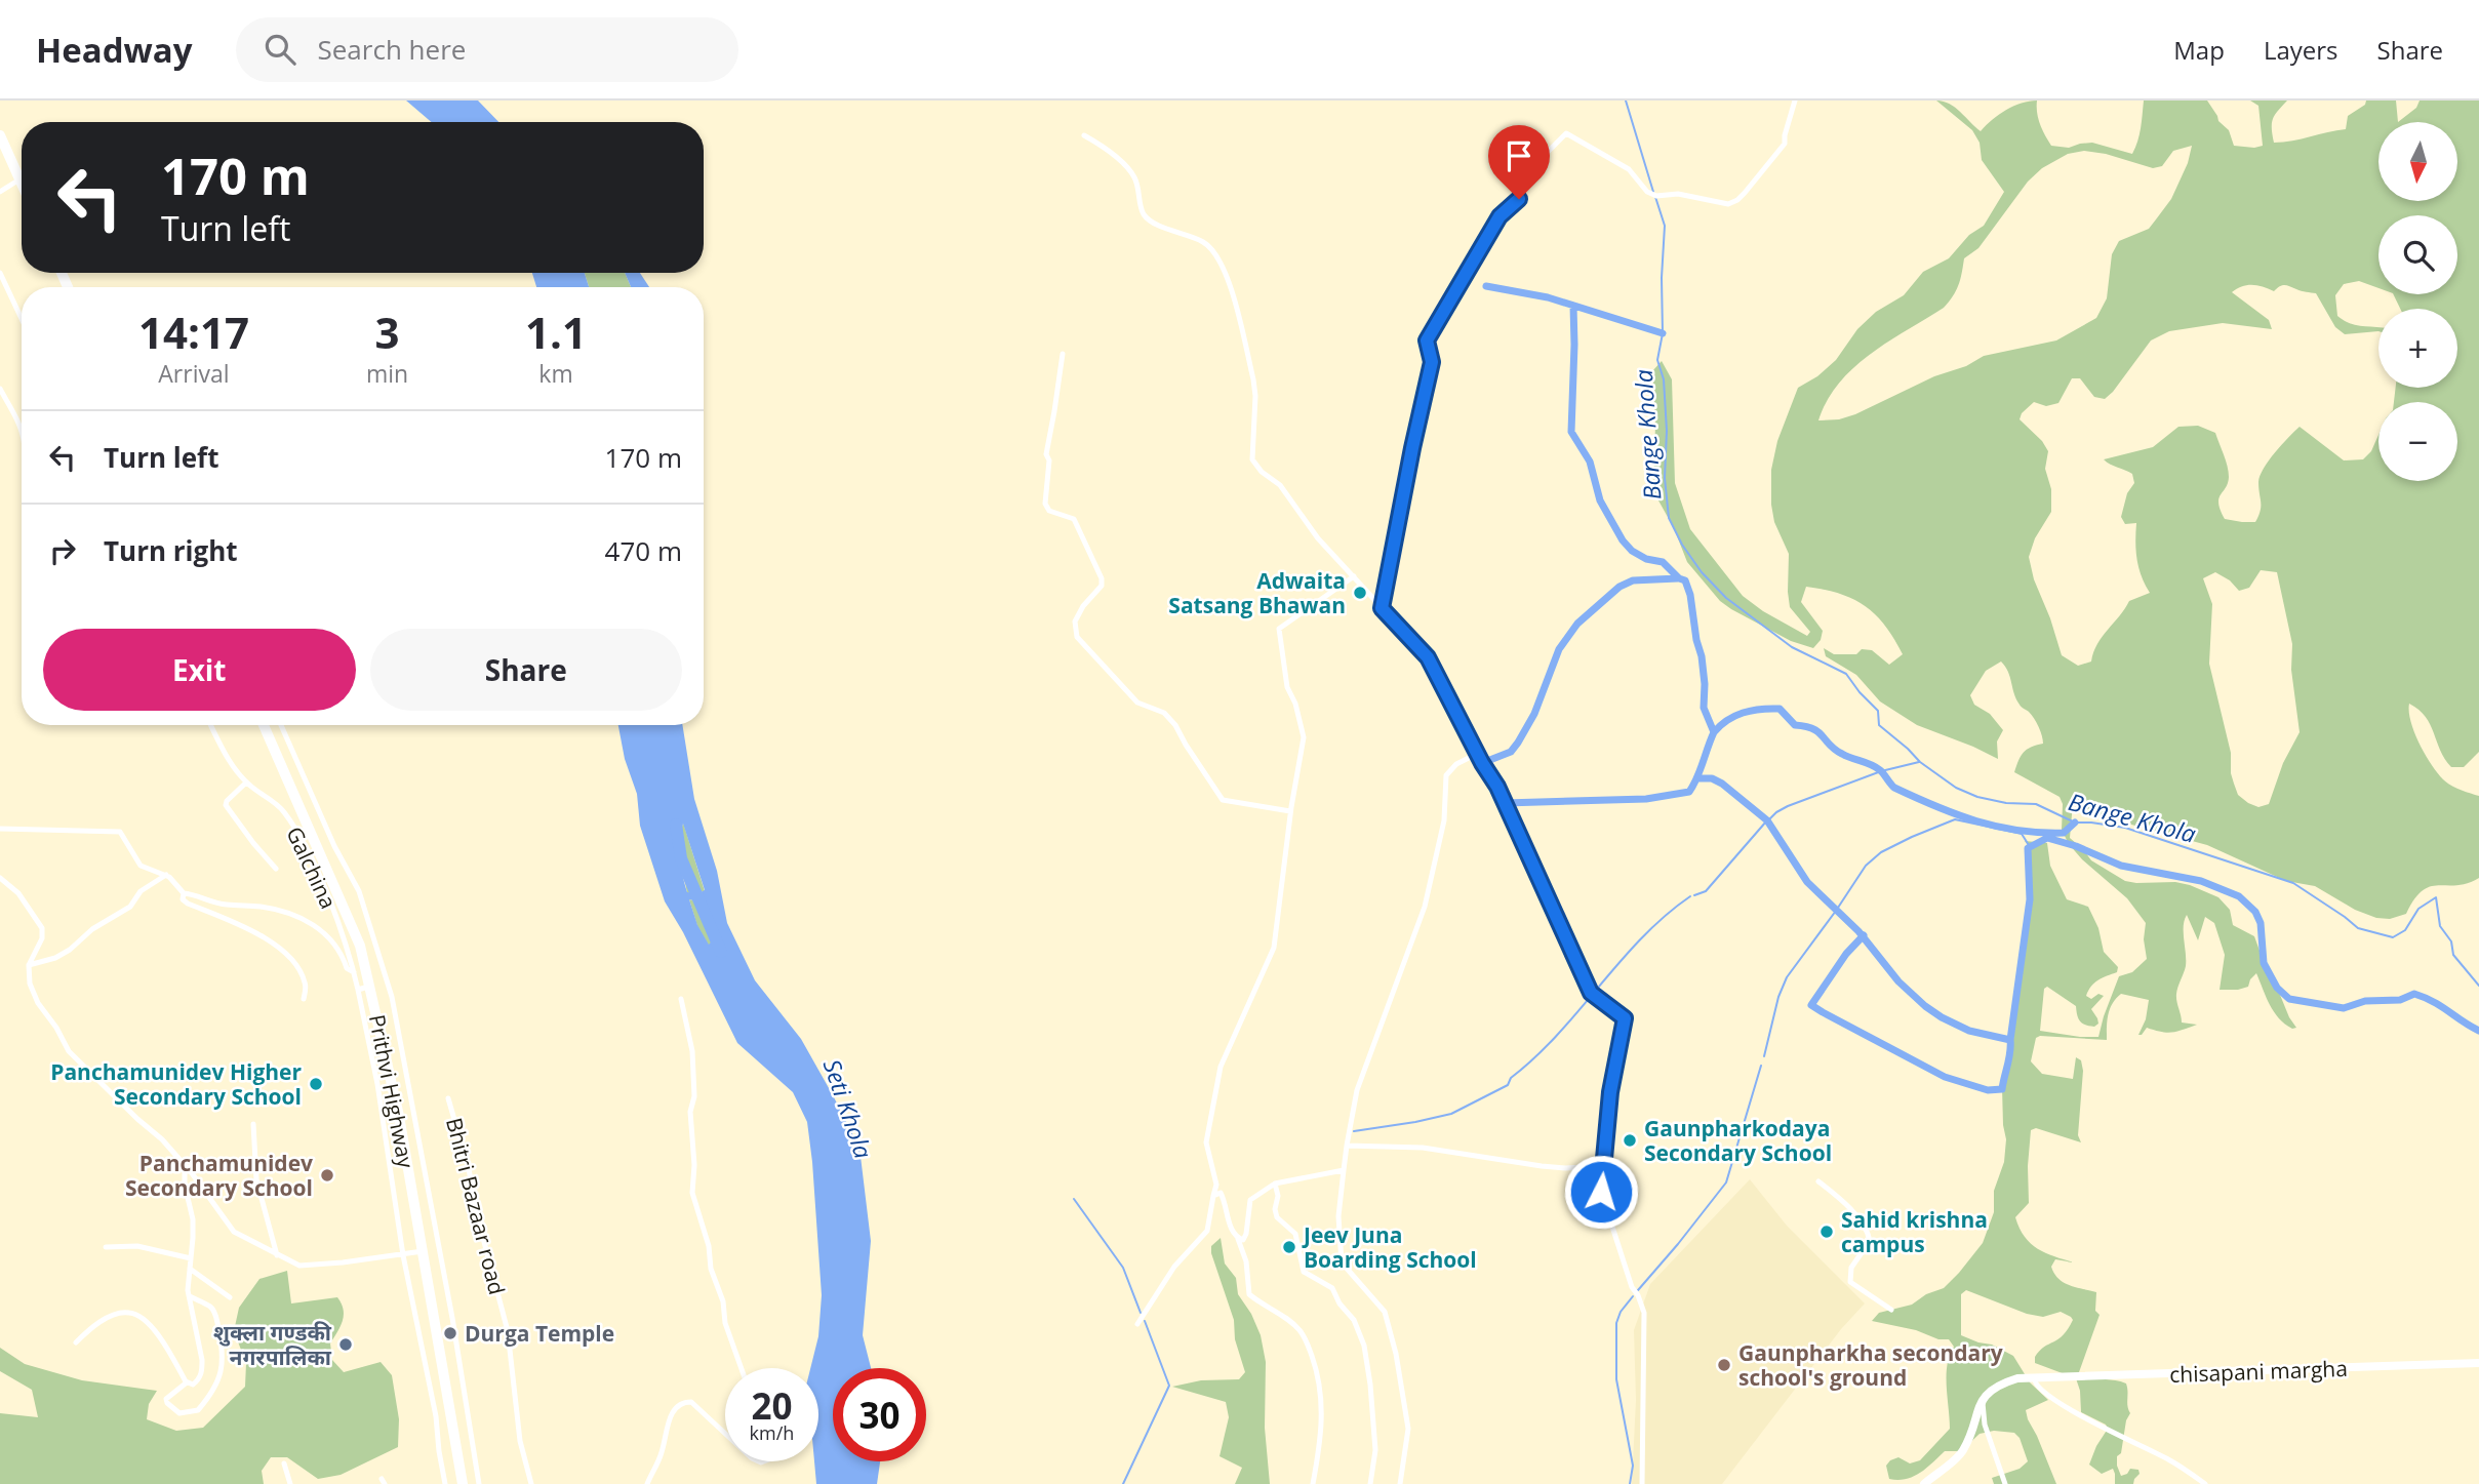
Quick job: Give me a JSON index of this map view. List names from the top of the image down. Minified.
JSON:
{"streets":{"highway":["Prithvi Highway"],"street":["Galchina","Bhitri Bazaar road","chisapani margha"]},"water":["Bange Khola","Seti Khola"],"places":["Adwaita Satsang Bhawan","Panchamunidev Higher Secondary School","Gaunpharkodaya Secondary School","Panchamunidev Secondary School","Sahid krishna campus","Jeev Juna Boarding School","Durga Temple","शुक्ला गण्डकी नगरपालिका","Gaunpharkha secondary school's ground"],"north":"bottom","page":{"header":"Headway","search":"Search here","nav":["Map","Layers","Share"],"map_buttons":["+","−"],"turn":["170 m","Turn left"],"eta":["14:17","Arrival","3","min","1.1","km"],"list":[{"name":"Turn left","value":"170 m"},{"name":"Turn right","value":"470 m"}],"buttons":["Exit","Share"],"speed":"20 km/h","limit":"30"}}
